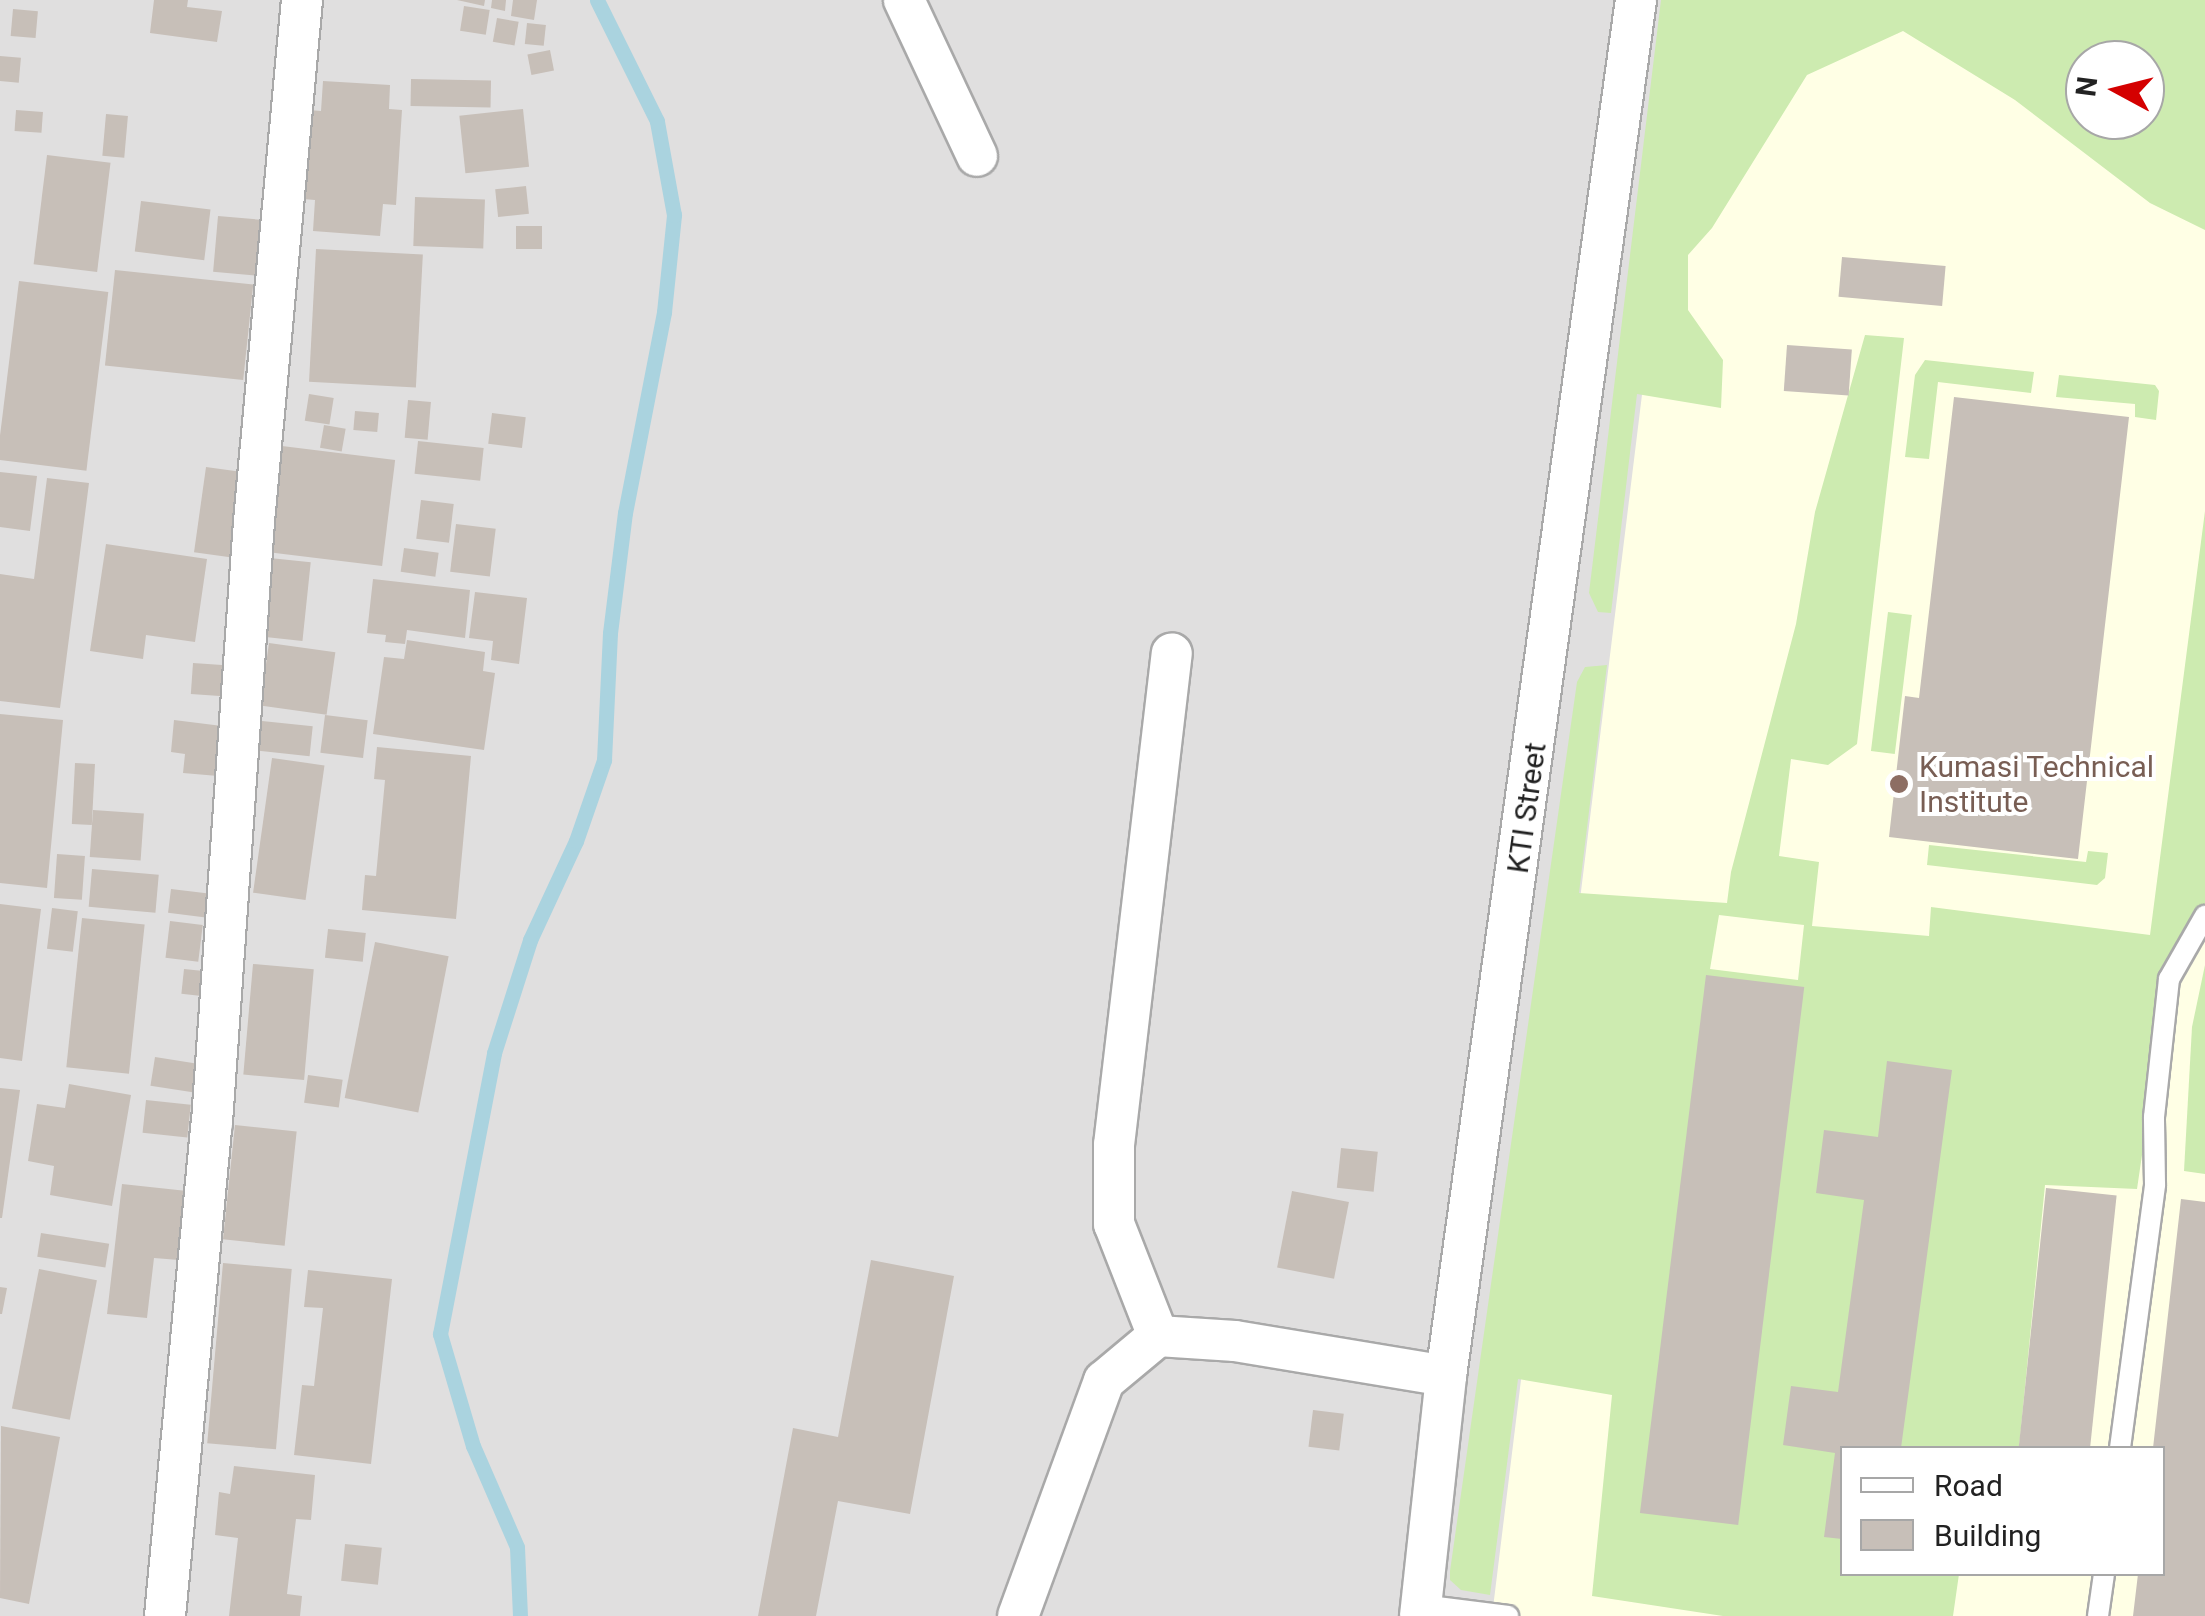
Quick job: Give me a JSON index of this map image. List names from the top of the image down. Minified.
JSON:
{"streets":{"street":["KTI Street"]},"places":["Kumasi Technical Institute"],"legend":["Road","Building"],"north":"left"}
